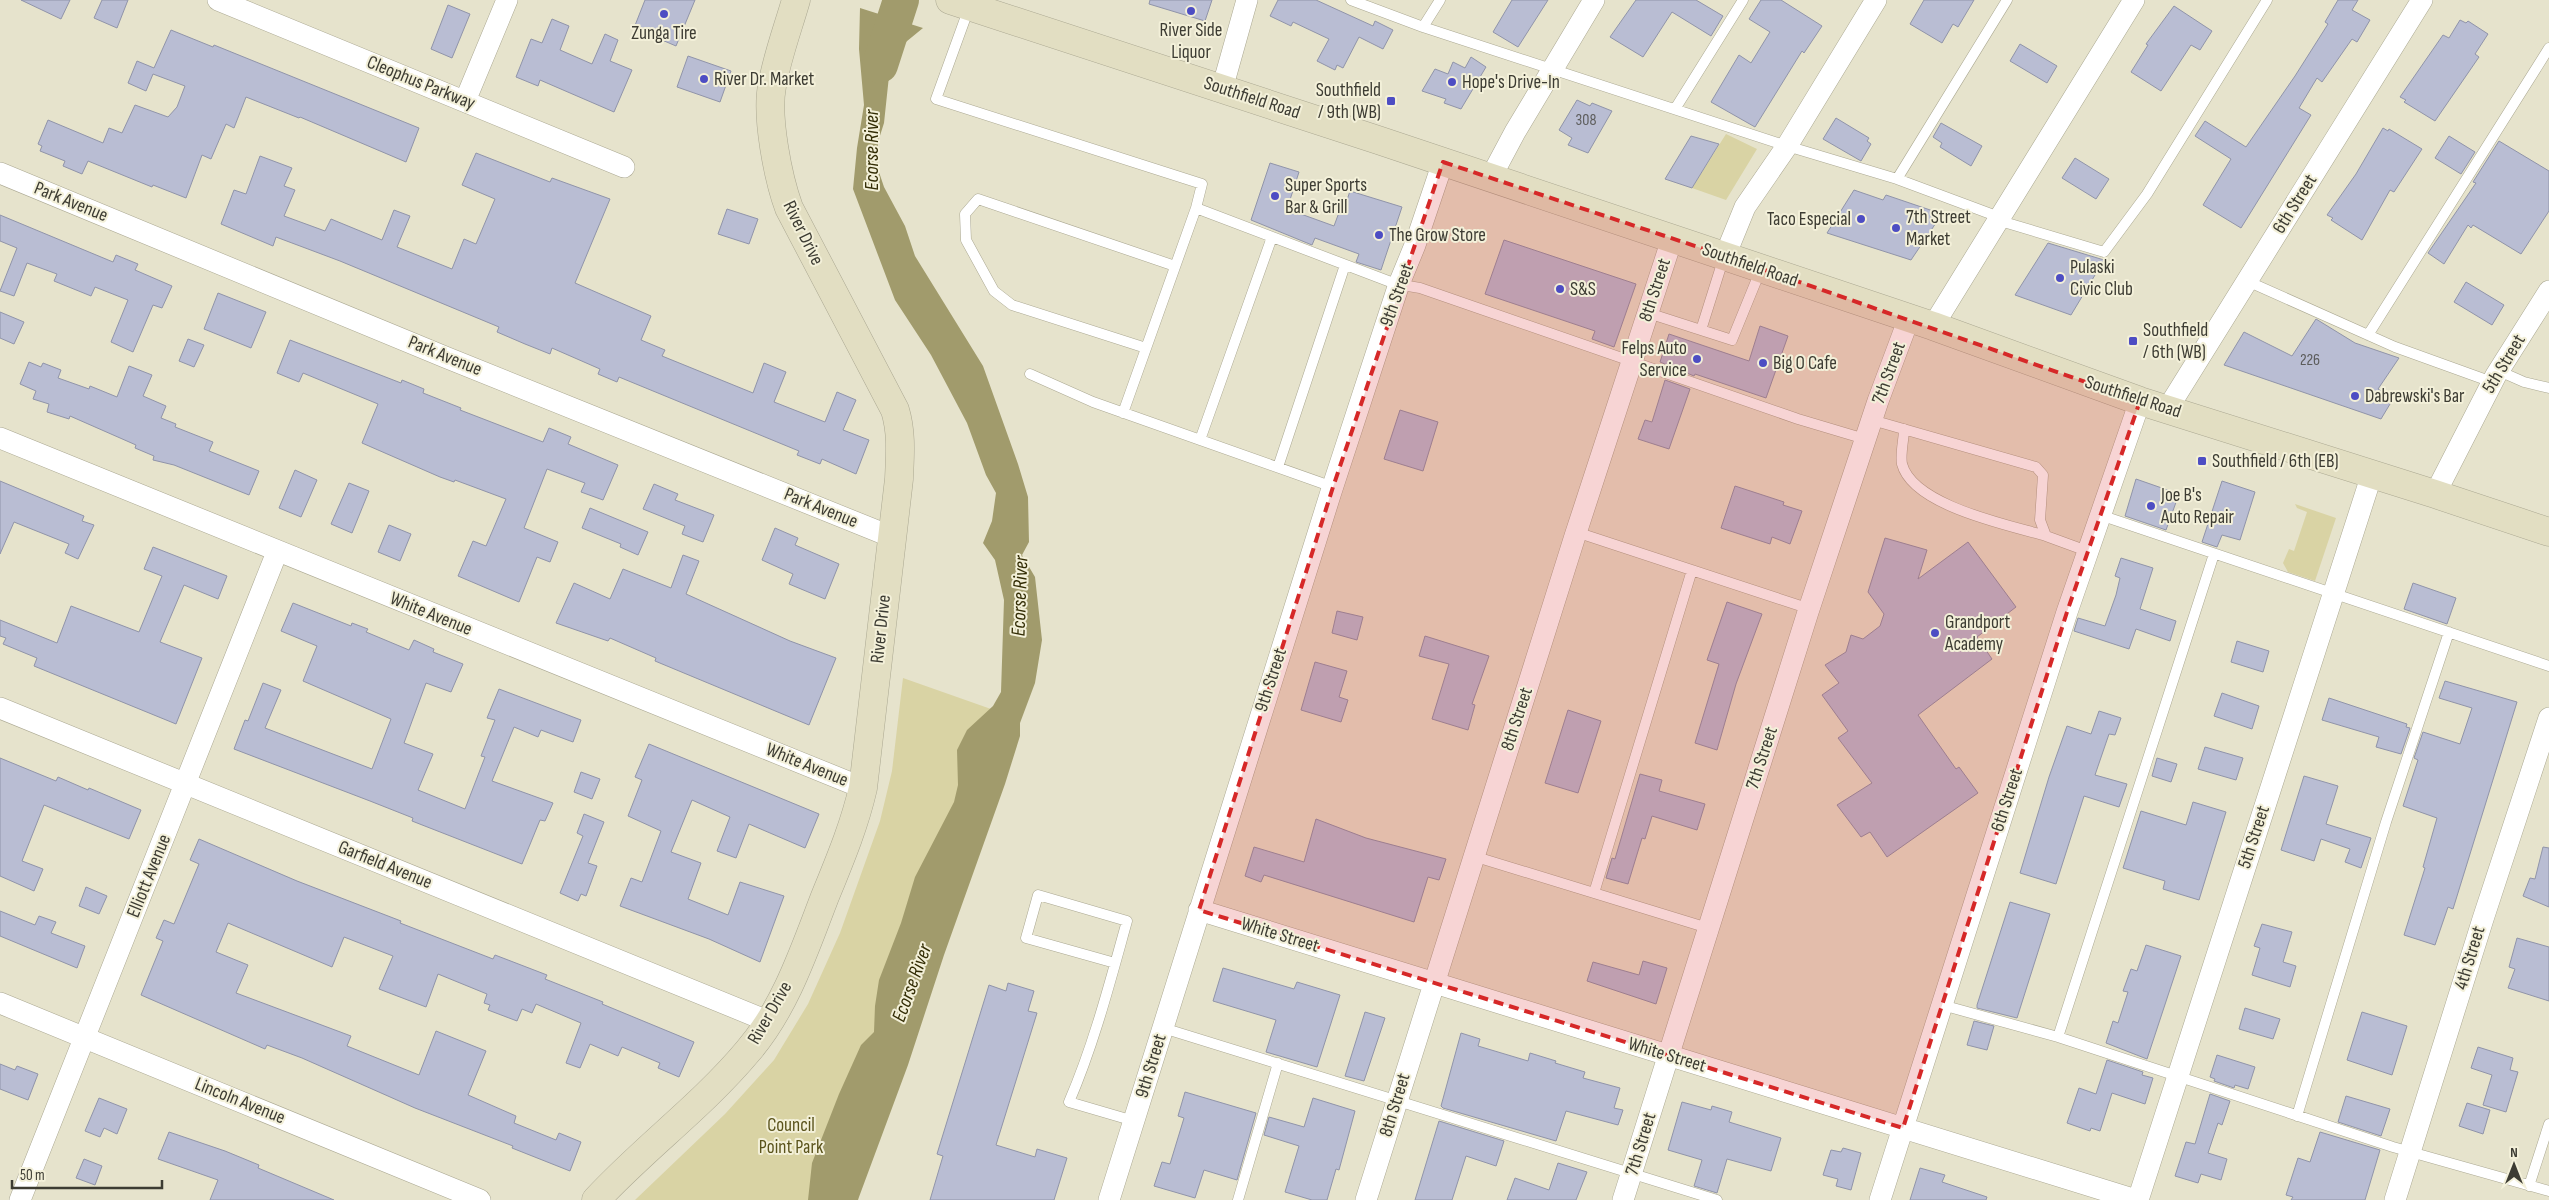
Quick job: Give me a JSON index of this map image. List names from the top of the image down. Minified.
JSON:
{"streets":{"main road":["Southfield Road","River Drive"],"street":["Cleophus Parkway","Park Avenue","6th Street","8th Street","9th Street","5th Street","7th Street","White Avenue","Garfield Avenue","Elliott Avenue","White Street","4th Street","Lincoln Avenue"]},"crossings":[["Southfield Road","6th Street"],["Southfield Road","8th Street"],["Southfield Road","9th Street"],["Southfield Road","5th Street"],["Southfield Road","7th Street"],["Park Avenue","River Drive"],["6th Street","White Street"],["River Drive","White Avenue"],["River Drive","Garfield Avenue"],["8th Street","White Street"],["9th Street","White Street"],["5th Street","White Street"],["7th Street","White Street"],["White Avenue","Elliott Avenue"],["Garfield Avenue","Elliott Avenue"],["Elliott Avenue","Lincoln Avenue"]],"water":["Ecorse River"],"parks":["Council Point Park"],"places":{"other":["River Side Liquor","Zunga Tire","River Dr. Market","Hope's Drive-In","Super Sports Bar & Grill","Taco Especial","7th Street Market","The Grow Store","Pulaski Civic Club","S&S","Felps Auto Service","Big O Cafe","Dabrewski's Bar","Joe B's Auto Repair","Grandport Academy"],"transit":["Southfield / 9th (WB)","Southfield / 6th (WB)","Southfield / 6th (EB)"]},"house_numbers":["308","226"],"scale_bar":"50 m","north":"top"}
